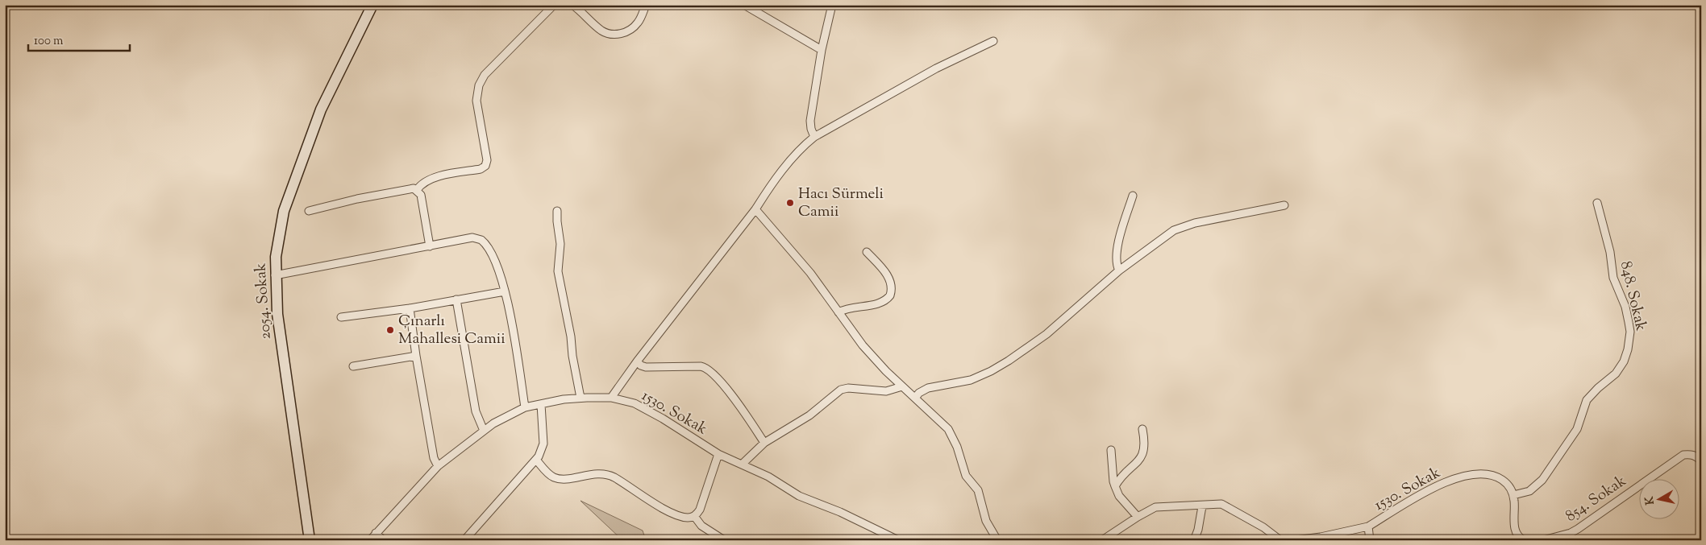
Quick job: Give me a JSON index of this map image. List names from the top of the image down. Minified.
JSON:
{"streets":{"main road":["2054. Sokak"],"street":["848. Sokak","1530. Sokak","854. Sokak"]},"crossings":[["848. Sokak","1530. Sokak"]],"places":["Hacı Sürmeli Camii","Çınarlı Mahallesi Camii"],"scale_bar":"100 m","north":"left"}
